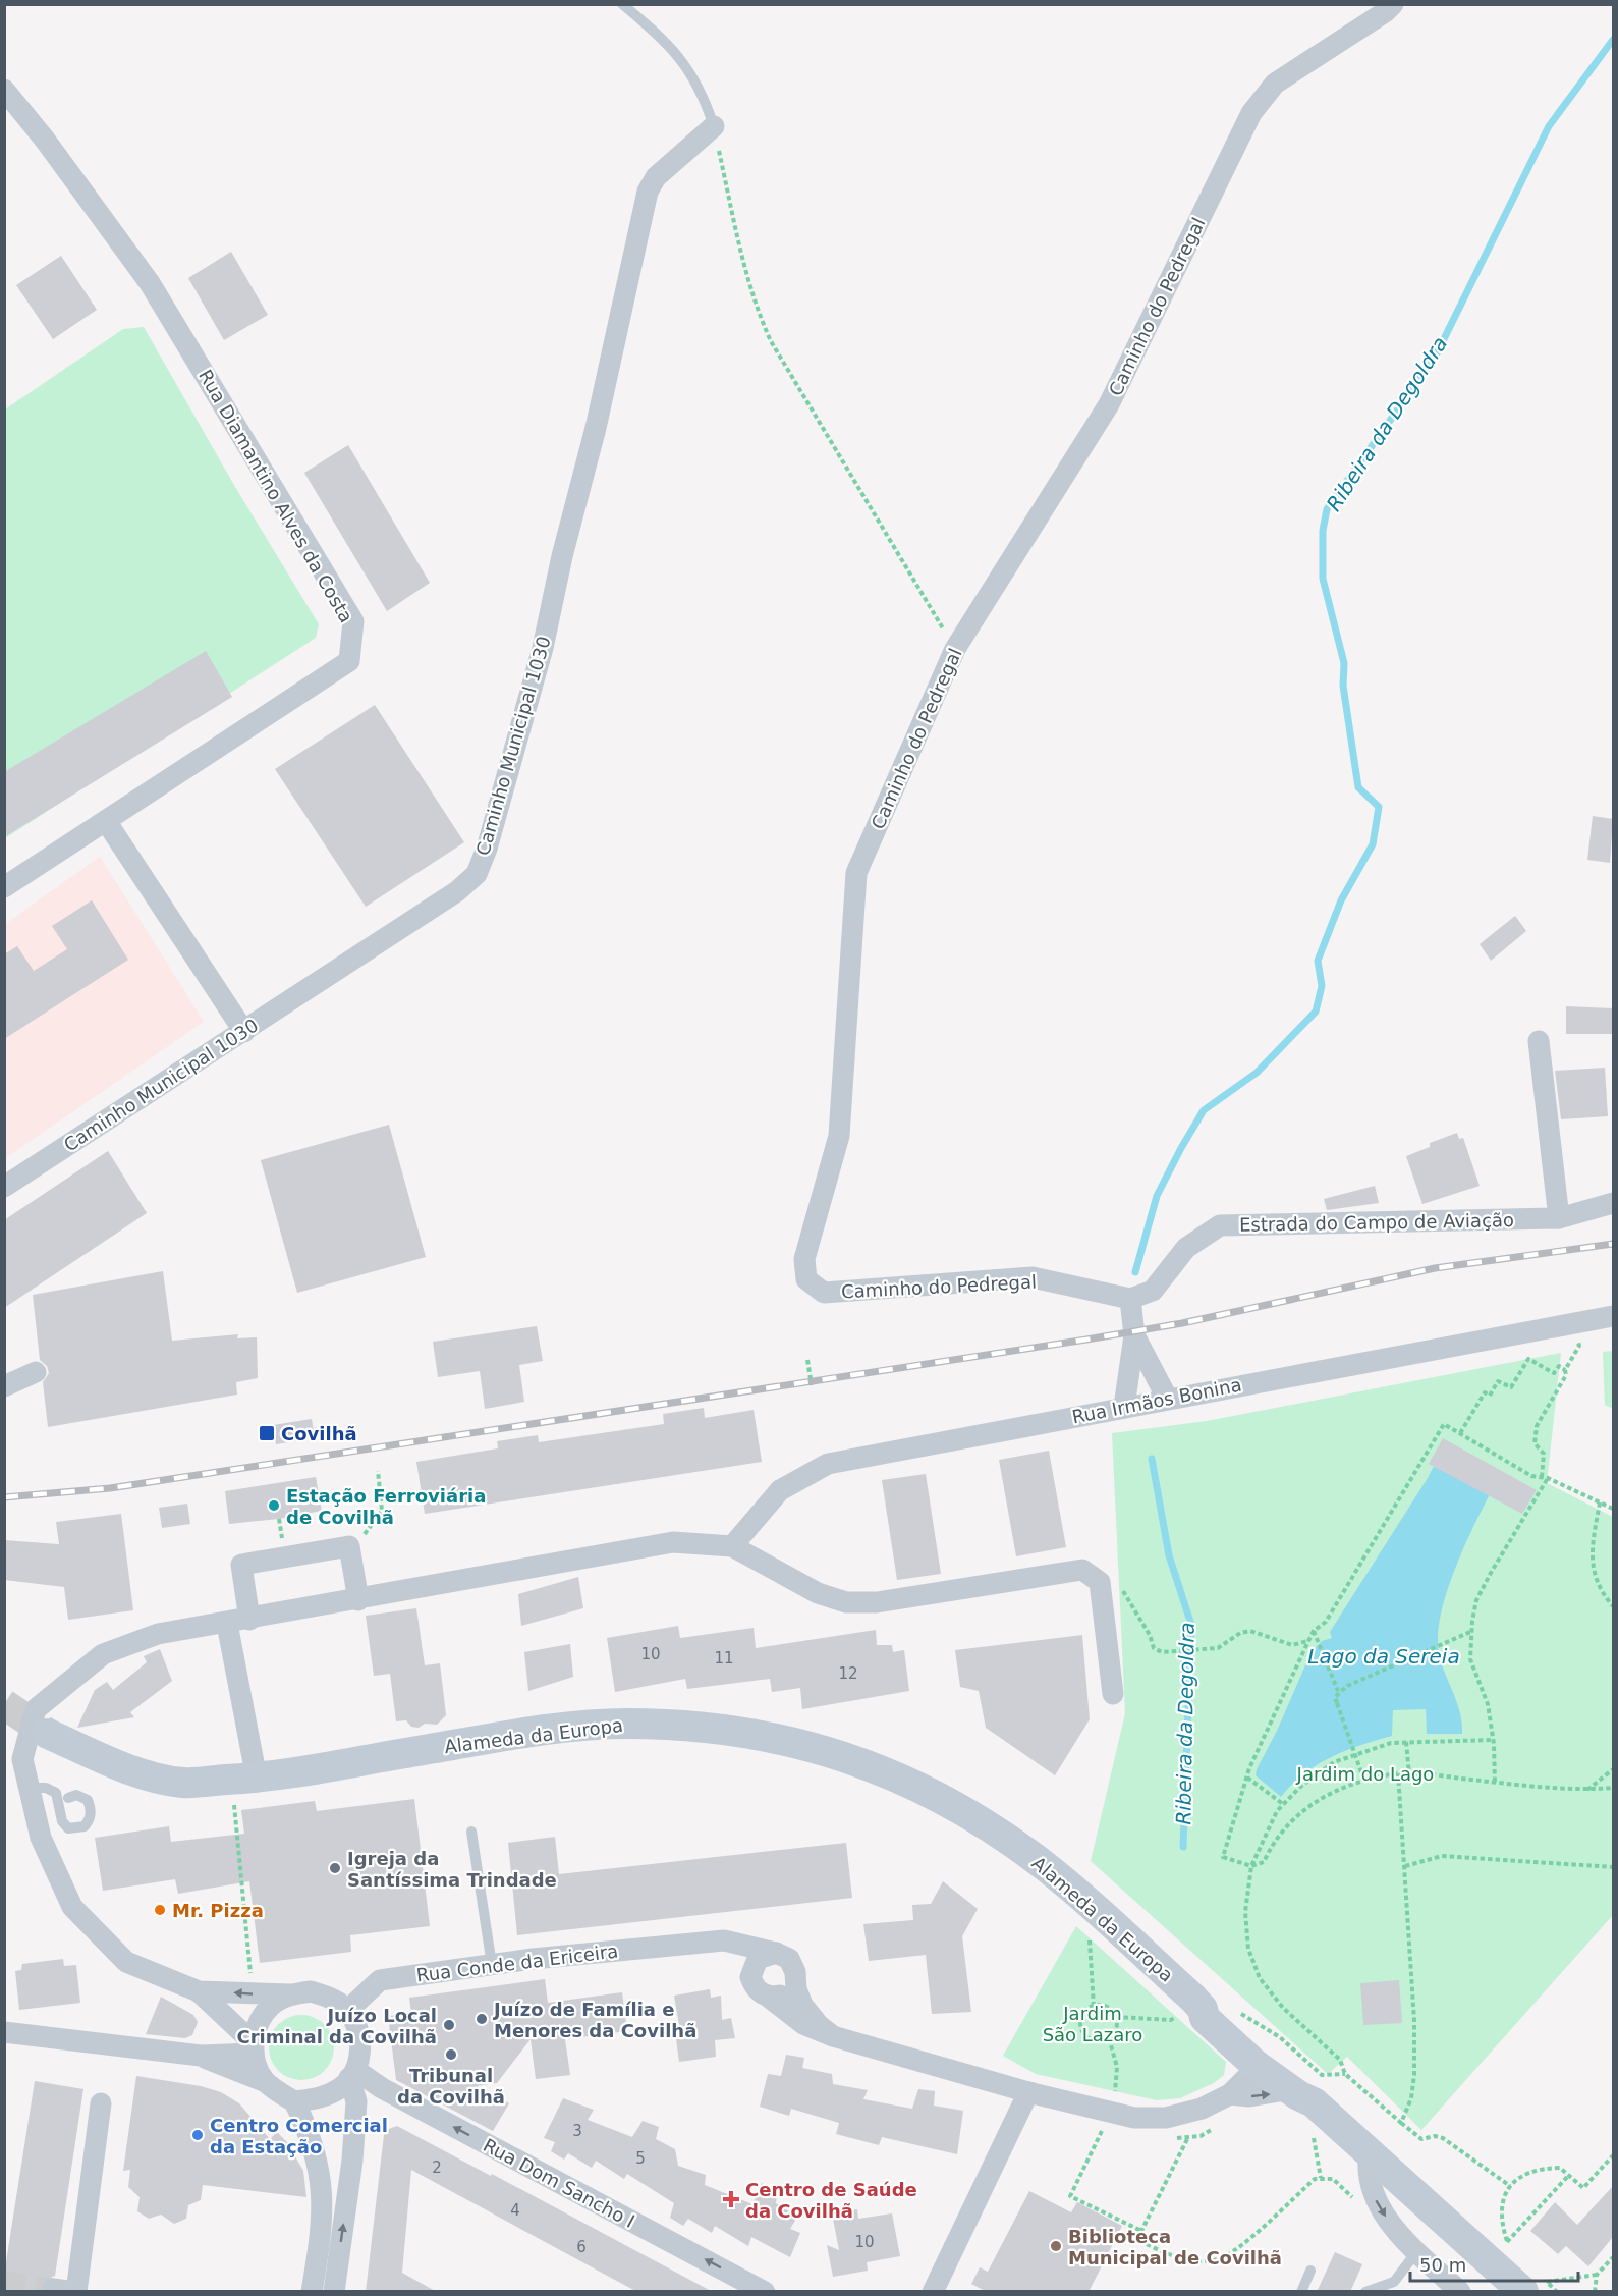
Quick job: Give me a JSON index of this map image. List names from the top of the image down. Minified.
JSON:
{"streets":{"main road":["Alameda da Europa"],"street":["Caminho do Pedregal","Rua Diamantino Alves da Costa","Caminho Municipal 1030","Estrada do Campo de Aviação","Rua Irmãos Bonina","Rua Conde da Ericeira","Rua Dom Sancho I"]},"crossings":[["Caminho do Pedregal","Estrada do Campo de Aviação"],["Rua Conde da Ericeira","Rua Dom Sancho I"]],"one_way":["Rua Dom Sancho I"],"water":["Ribeira da Degoldra","Lago da Sereia"],"parks":["Jardim do Lago","Jardim São Lazaro"],"places":{"transit":["Covilhã"],"other":["Estação Ferroviária de Covilhã","Igreja da Santíssima Trindade","Mr. Pizza","Juízo de Família e Menores da Covilhã","Juízo Local Criminal da Covilhã","Tribunal da Covilhã","Centro Comercial da Estação","Biblioteca Municipal de Covilhã"],"health":["Centro de Saúde da Covilhã"]},"house_numbers":["10","11","12","3","5","2","4","10","6"],"scale_bar":"50 m"}
